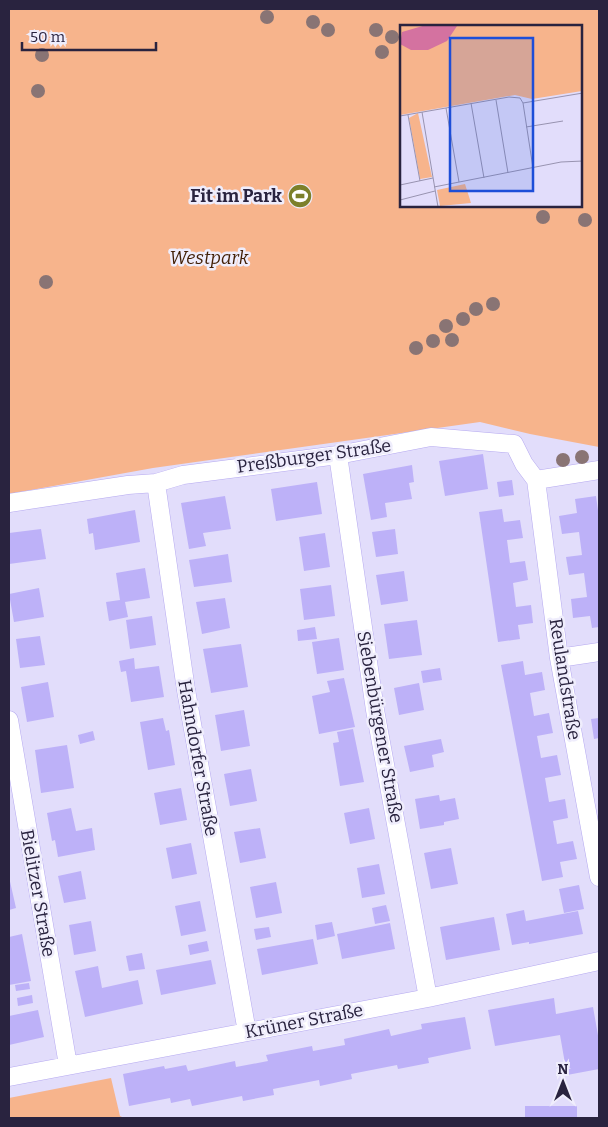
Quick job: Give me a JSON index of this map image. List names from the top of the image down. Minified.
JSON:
{"streets":{"street":["Preßburger Straße","Reulandstraße","Siebenbürgener Straße","Hahndorfer Straße","Bielitzer Straße","Krüner Straße"]},"crossings":[["Preßburger Straße","Reulandstraße"],["Preßburger Straße","Siebenbürgener Straße"],["Preßburger Straße","Hahndorfer Straße"],["Siebenbürgener Straße","Krüner Straße"],["Hahndorfer Straße","Krüner Straße"],["Bielitzer Straße","Krüner Straße"]],"parks":["Westpark"],"places":{"sports":["Fit im Park"]},"scale_bar":"50 m","north":"top"}
